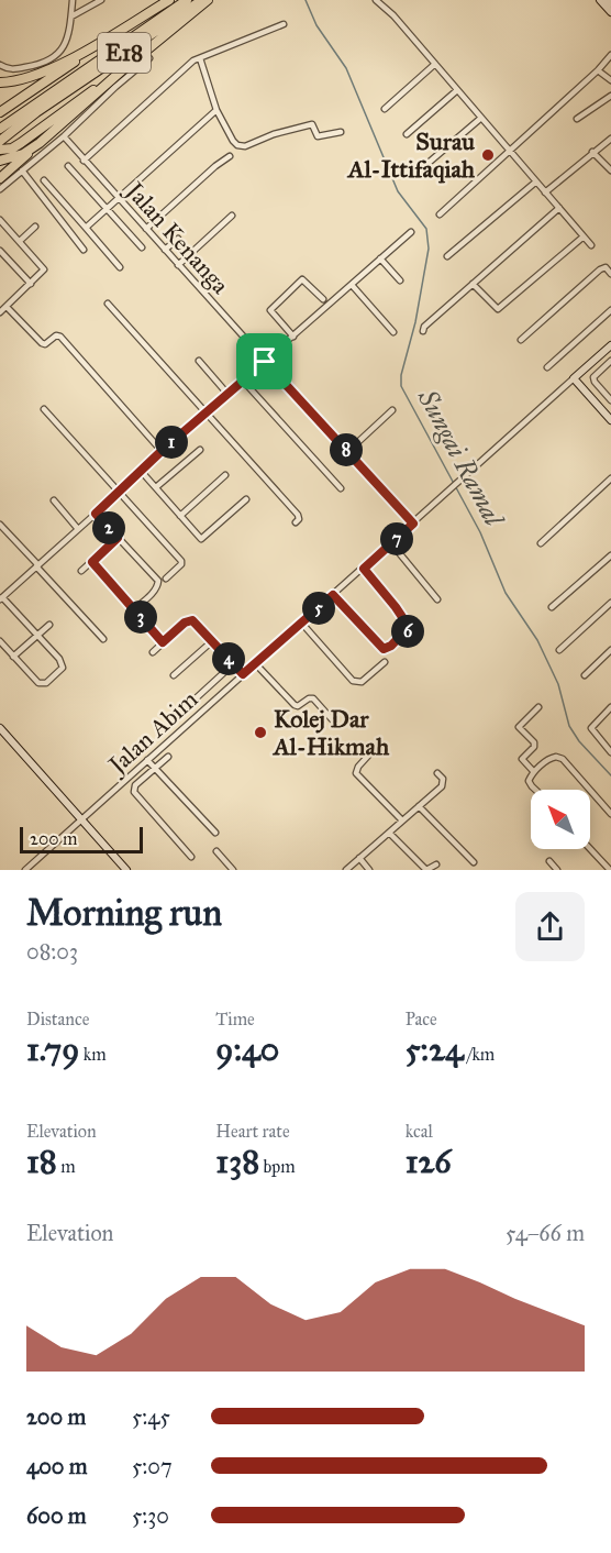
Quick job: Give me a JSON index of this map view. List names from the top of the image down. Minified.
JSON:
{"streets":{"highway":["E18"],"street":["Jalan Kenanga","Jalan Abim"]},"crossings":[["Jalan Kenanga","Jalan Abim"]],"water":["Sungai Ramal"],"places":["Surau Al-Ittifaqiah","Kolej Dar Al-Hikmah"],"scale_bar":"200 m","north":"top left","page":{"pins":["1","8","2","7","5","3","6","4"],"scale":"200 m","heading":["Morning run","08:03"],"stats":[["Distance","1.79 km"],["Time","9:40"],["Pace","5:24 /km"],["Elevation","18 m"],["Heart rate","138 bpm"],["kcal","126"]],"chart":["Elevation","54–66 m"],"list":[{"name":"200 m","note":"5:45"},{"name":"400 m","note":"5:07"},{"name":"600 m","note":"5:30"}]}}
